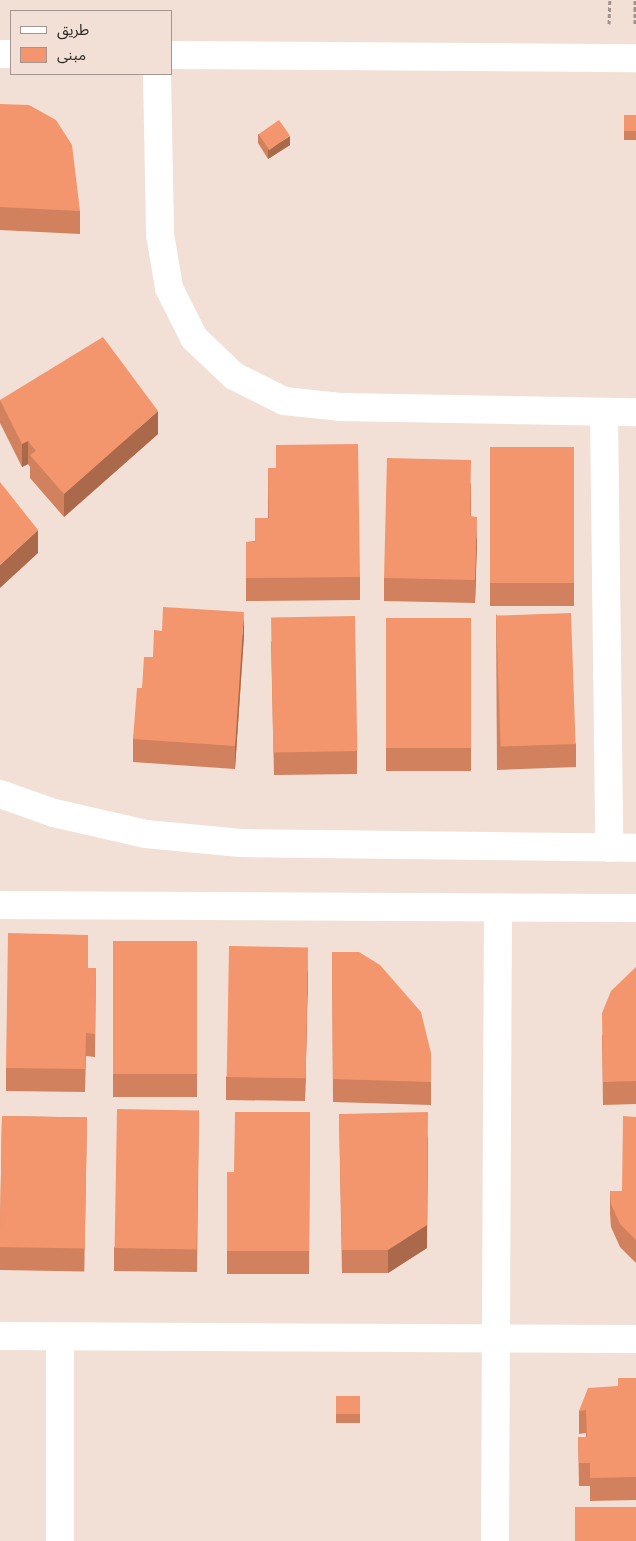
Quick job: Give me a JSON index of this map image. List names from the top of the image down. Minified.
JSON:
{"legend":["طريق","مبنى"]}
